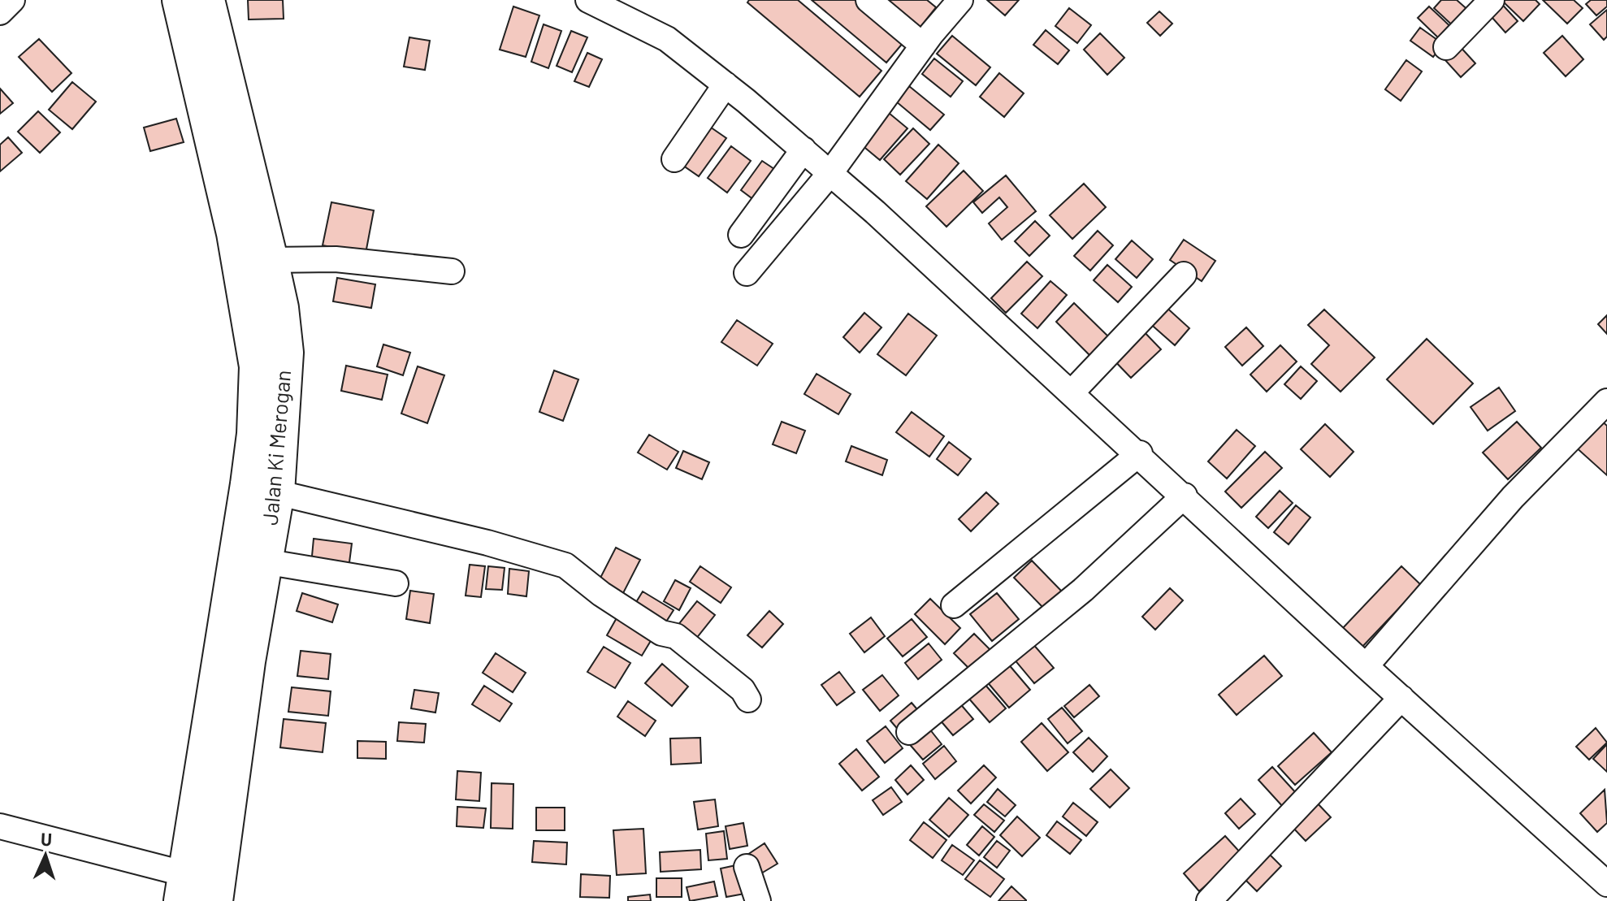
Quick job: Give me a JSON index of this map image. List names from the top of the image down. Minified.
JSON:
{"streets":{"highway":["Jalan Ki Merogan"]},"north":"top"}
